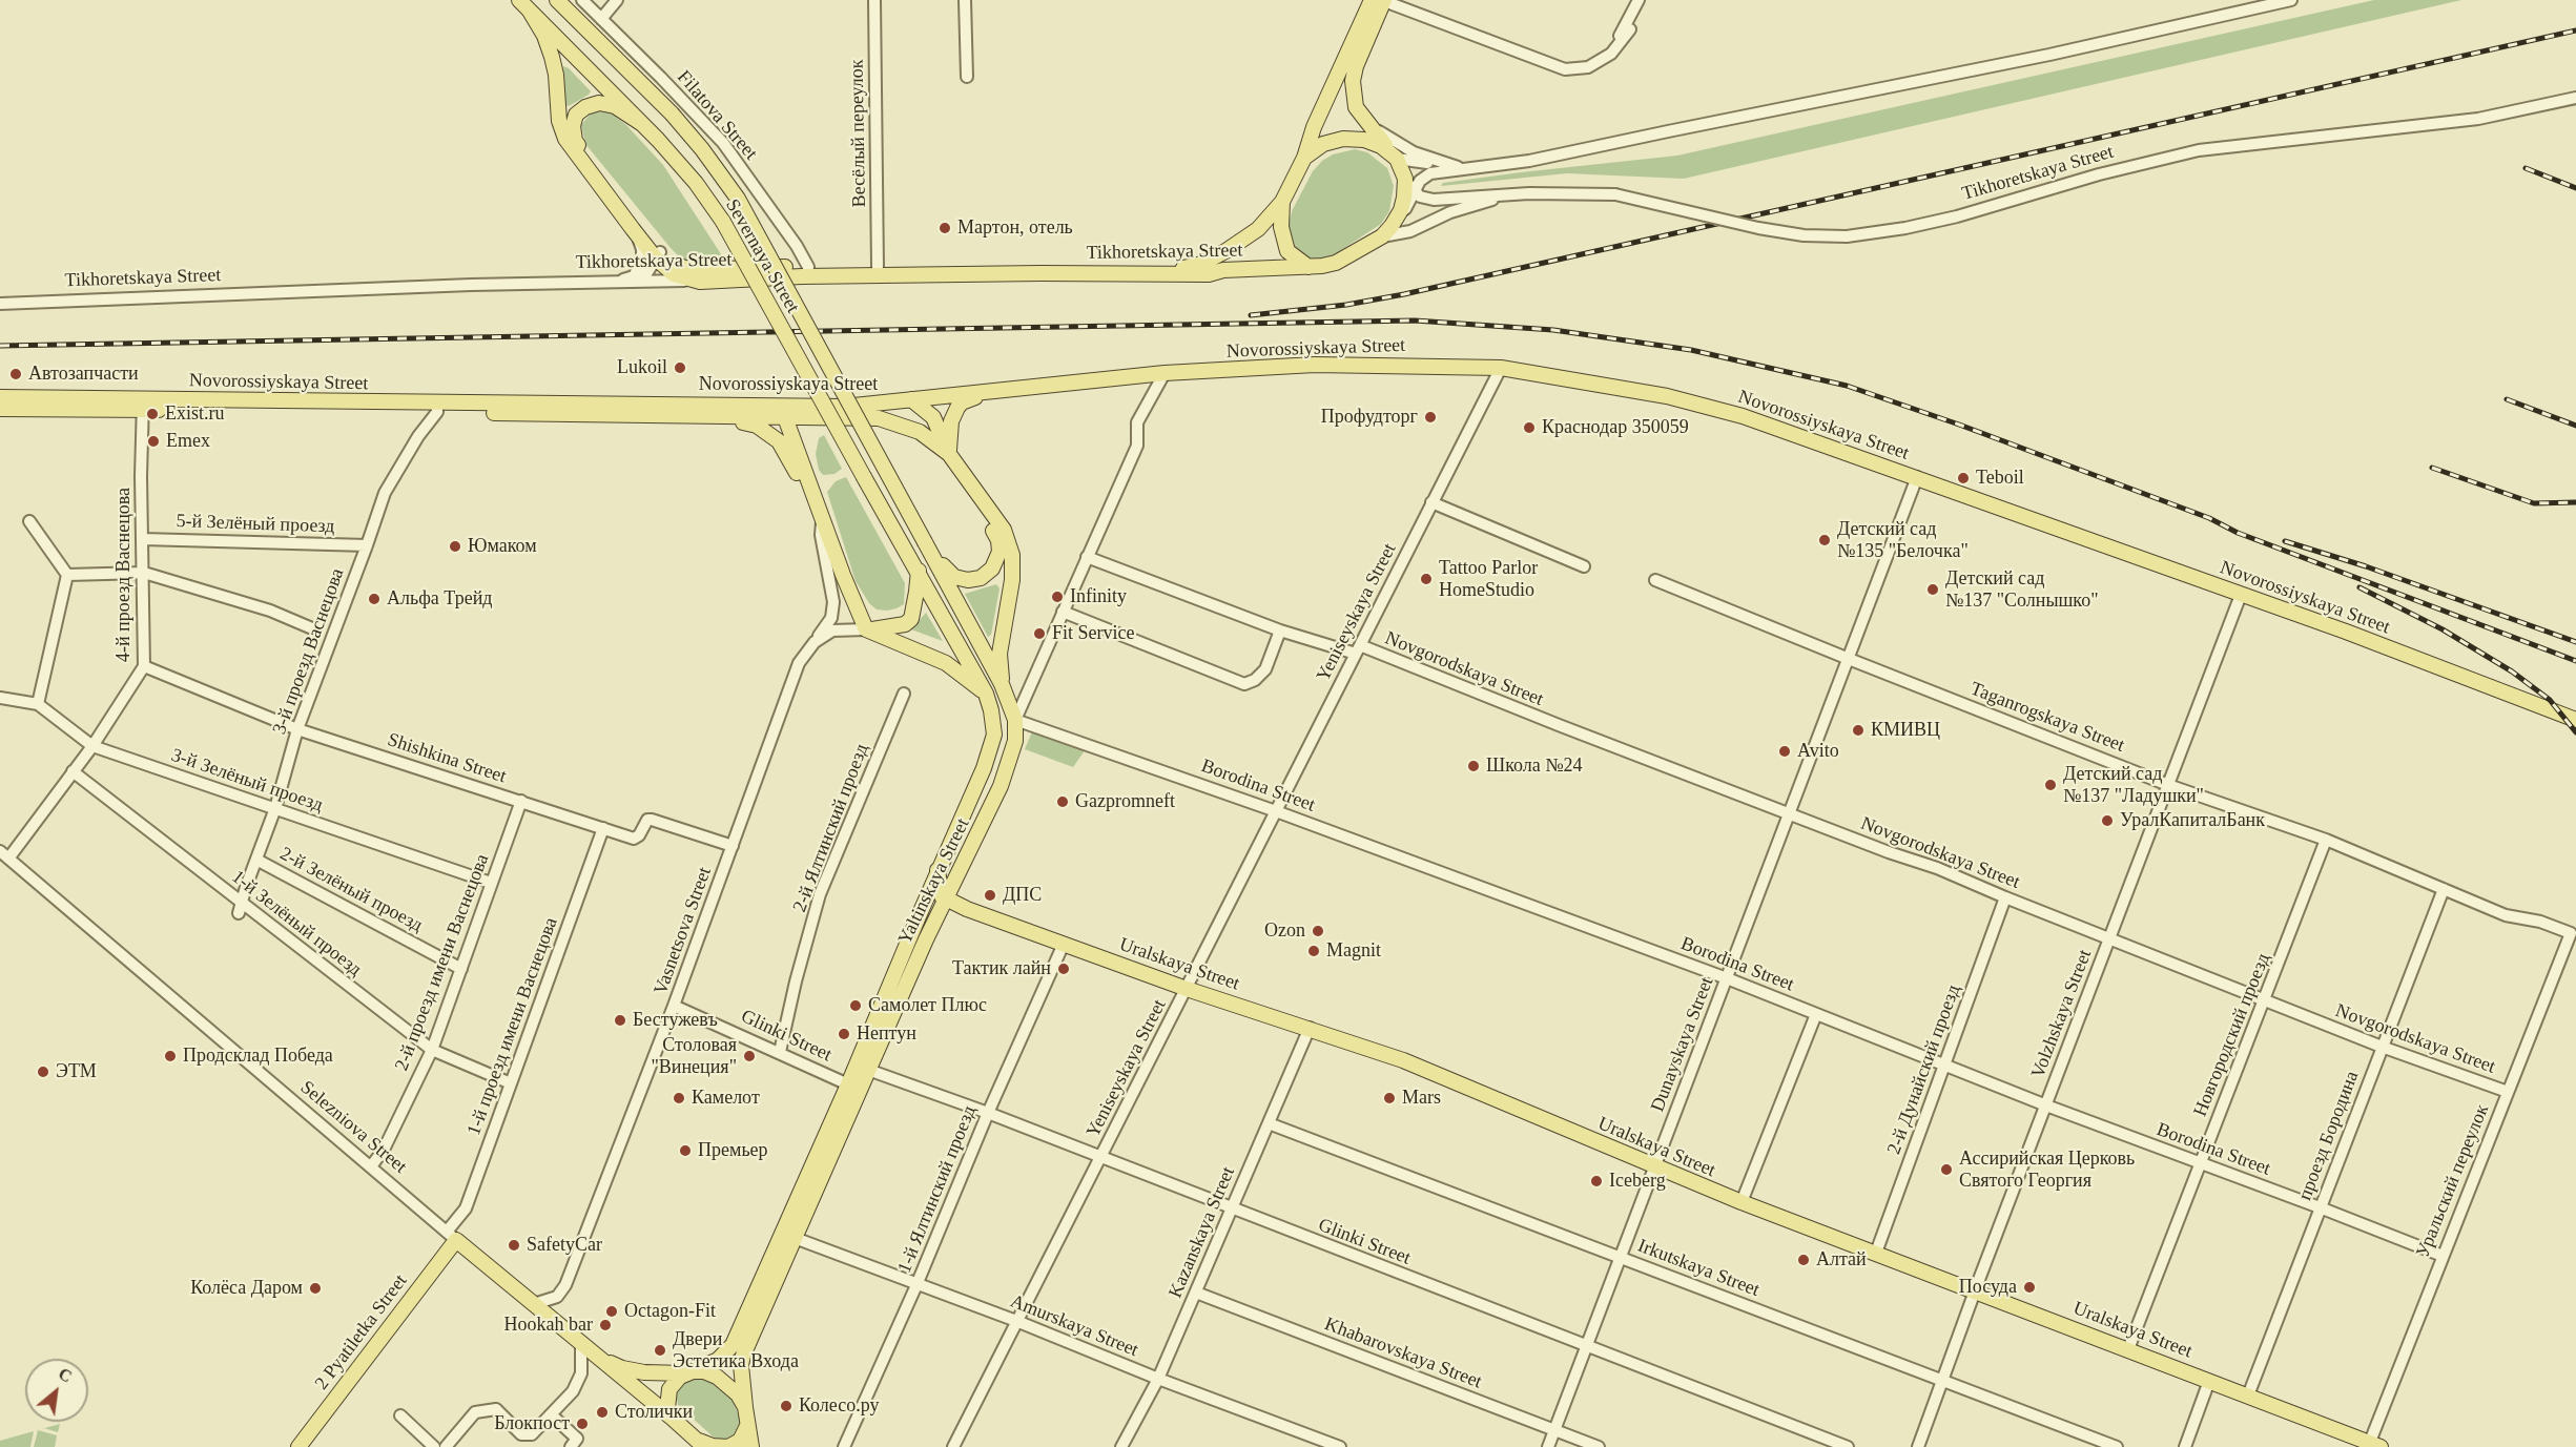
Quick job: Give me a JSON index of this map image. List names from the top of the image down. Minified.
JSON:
{"streets":{"main road":["Tikhoretskaya Street","Severnaya Street","Novorossiyskaya Street","Yaltinskaya Street","Uralskaya Street","Selezniova Street","2 Pyatiletka Street"],"street":["Filatova Street","Весёлый переулок","5-й Зелёный проезд","4-й проезд Васнецова","Yeniseyskaya Street","3-й проезд Васнецова","Novgorodskaya Street","Taganrogskaya Street","Shishkina Street","3-й Зелёный проезд","Borodina Street","2-й Ялтинский проезд","2-й Зелёный проезд","1-й Зелёный проезд","Vasnetsova Street","2-й проезд имени Васнецова","Volzhskaya Street","1-й проезд имени Васнецова","Новгородский проезд","Glinki Street","Dunayskaya Street","2-й Дунайский проезд","проезд Бородина","Уральский переулок","1-й Ялтинский проезд","Kazanskaya Street","Irkutskaya Street","Amurskaya Street","Khabarovskaya Street"]},"crossings":[["Filatova Street","Tikhoretskaya Street"],["Весёлый переулок","Tikhoretskaya Street"],["Severnaya Street","Novorossiyskaya Street"],["Severnaya Street","Borodina Street"],["Severnaya Street","Yaltinskaya Street"],["Novorossiyskaya Street","4-й проезд Васнецова"],["Novorossiyskaya Street","Yeniseyskaya Street"],["Novorossiyskaya Street","3-й проезд Васнецова"],["Novorossiyskaya Street","Yaltinskaya Street"],["Novorossiyskaya Street","Volzhskaya Street"],["Novorossiyskaya Street","Dunayskaya Street"],["5-й Зелёный проезд","4-й проезд Васнецова"],["5-й Зелёный проезд","3-й проезд Васнецова"],["4-й проезд Васнецова","Shishkina Street"],["4-й проезд Васнецова","3-й Зелёный проезд"],["4-й проезд Васнецова","1-й Зелёный проезд"],["4-й проезд Васнецова","Selezniova Street"],["Yeniseyskaya Street","Novgorodskaya Street"],["Yeniseyskaya Street","Borodina Street"],["Yeniseyskaya Street","Uralskaya Street"],["Yeniseyskaya Street","Glinki Street"],["Yeniseyskaya Street","Amurskaya Street"],["3-й проезд Васнецова","Shishkina Street"],["3-й проезд Васнецова","3-й Зелёный проезд"],["3-й проезд Васнецова","2-й Зелёный проезд"],["3-й проезд Васнецова","1-й Зелёный проезд"],["Novgorodskaya Street","Yaltinskaya Street"],["Novgorodskaya Street","Volzhskaya Street"],["Novgorodskaya Street","Новгородский проезд"],["Novgorodskaya Street","Dunayskaya Street"],["Novgorodskaya Street","2-й Дунайский проезд"],["Novgorodskaya Street","проезд Бородина"],["Novgorodskaya Street","Уральский переулок"],["Taganrogskaya Street","Volzhskaya Street"],["Taganrogskaya Street","Новгородский проезд"],["Taganrogskaya Street","Dunayskaya Street"],["Taganrogskaya Street","проезд Бородина"],["Taganrogskaya Street","Уральский переулок"],["Shishkina Street","Vasnetsova Street"],["Shishkina Street","2-й проезд имени Васнецова"],["Shishkina Street","1-й проезд имени Васнецова"],["3-й Зелёный проезд","2-й проезд имени Васнецова"],["Borodina Street","Yaltinskaya Street"],["Borodina Street","Volzhskaya Street"],["Borodina Street","Новгородский проезд"],["Borodina Street","Dunayskaya Street"],["Borodina Street","2-й Дунайский проезд"],["Borodina Street","проезд Бородина"],["Borodina Street","Уральский переулок"],["2-й Ялтинский проезд","Glinki Street"],["Yaltinskaya Street","Uralskaya Street"],["Yaltinskaya Street","Glinki Street"],["Yaltinskaya Street","Selezniova Street"],["Yaltinskaya Street","Amurskaya Street"],["2-й Зелёный проезд","2-й проезд имени Васнецова"],["1-й Зелёный проезд","2-й проезд имени Васнецова"],["1-й Зелёный проезд","1-й проезд имени Васнецова"],["Vasnetsova Street","Glinki Street"],["Vasnetsova Street","Selezniova Street"],["2-й проезд имени Васнецова","Selezniova Street"],["Uralskaya Street","Volzhskaya Street"],["Uralskaya Street","Новгородский проезд"],["Uralskaya Street","Dunayskaya Street"],["Uralskaya Street","2-й Дунайский проезд"],["Uralskaya Street","проезд Бородина"],["Uralskaya Street","Уральский переулок"],["Uralskaya Street","1-й Ялтинский проезд"],["Uralskaya Street","Kazanskaya Street"],["Volzhskaya Street","Irkutskaya Street"],["1-й проезд имени Васнецова","Selezniova Street"],["1-й проезд имени Васнецова","2 Pyatiletka Street"],["Glinki Street","Dunayskaya Street"],["Glinki Street","1-й Ялтинский проезд"],["Glinki Street","Kazanskaya Street"],["Dunayskaya Street","Irkutskaya Street"],["Dunayskaya Street","Khabarovskaya Street"],["Selezniova Street","2 Pyatiletka Street"],["1-й Ялтинский проезд","Amurskaya Street"],["Kazanskaya Street","Irkutskaya Street"],["Kazanskaya Street","Amurskaya Street"],["Kazanskaya Street","Khabarovskaya Street"]],"places":["Мартон, отель","Lukoil","Автозапчасти","Exist.ru","Профудторг","Краснодар 350059","Emex","Teboil","Детский сад №135 \"Белочка\"","Юмаком","Tattoo Parlor HomeStudio","Детский сад №137 \"Солнышко\"","Infinity","Альфа Трейд","Fit Service","КМИВЦ","Avito","Школа №24","Детский сад №137 \"Ладушки\"","Gazpromneft","УралКапиталБанк","ДПС","Ozon","Magnit","Тактик лайн","Самолет Плюс","Бестужевъ","Нептун","Продсклад Победа","Столовая \"Винеция\"","ЭТМ","Камелот","Mars","Премьер","Ассирийская Церковь Святого Георгия","Iceberg","SafetyCar","Алтай","Посуда","Колёса Даром","Octagon-Fit","Hookah bar","Двери Эстетика Входа","Колесо.ру","Столички","Блокпост"],"north":"top right"}
